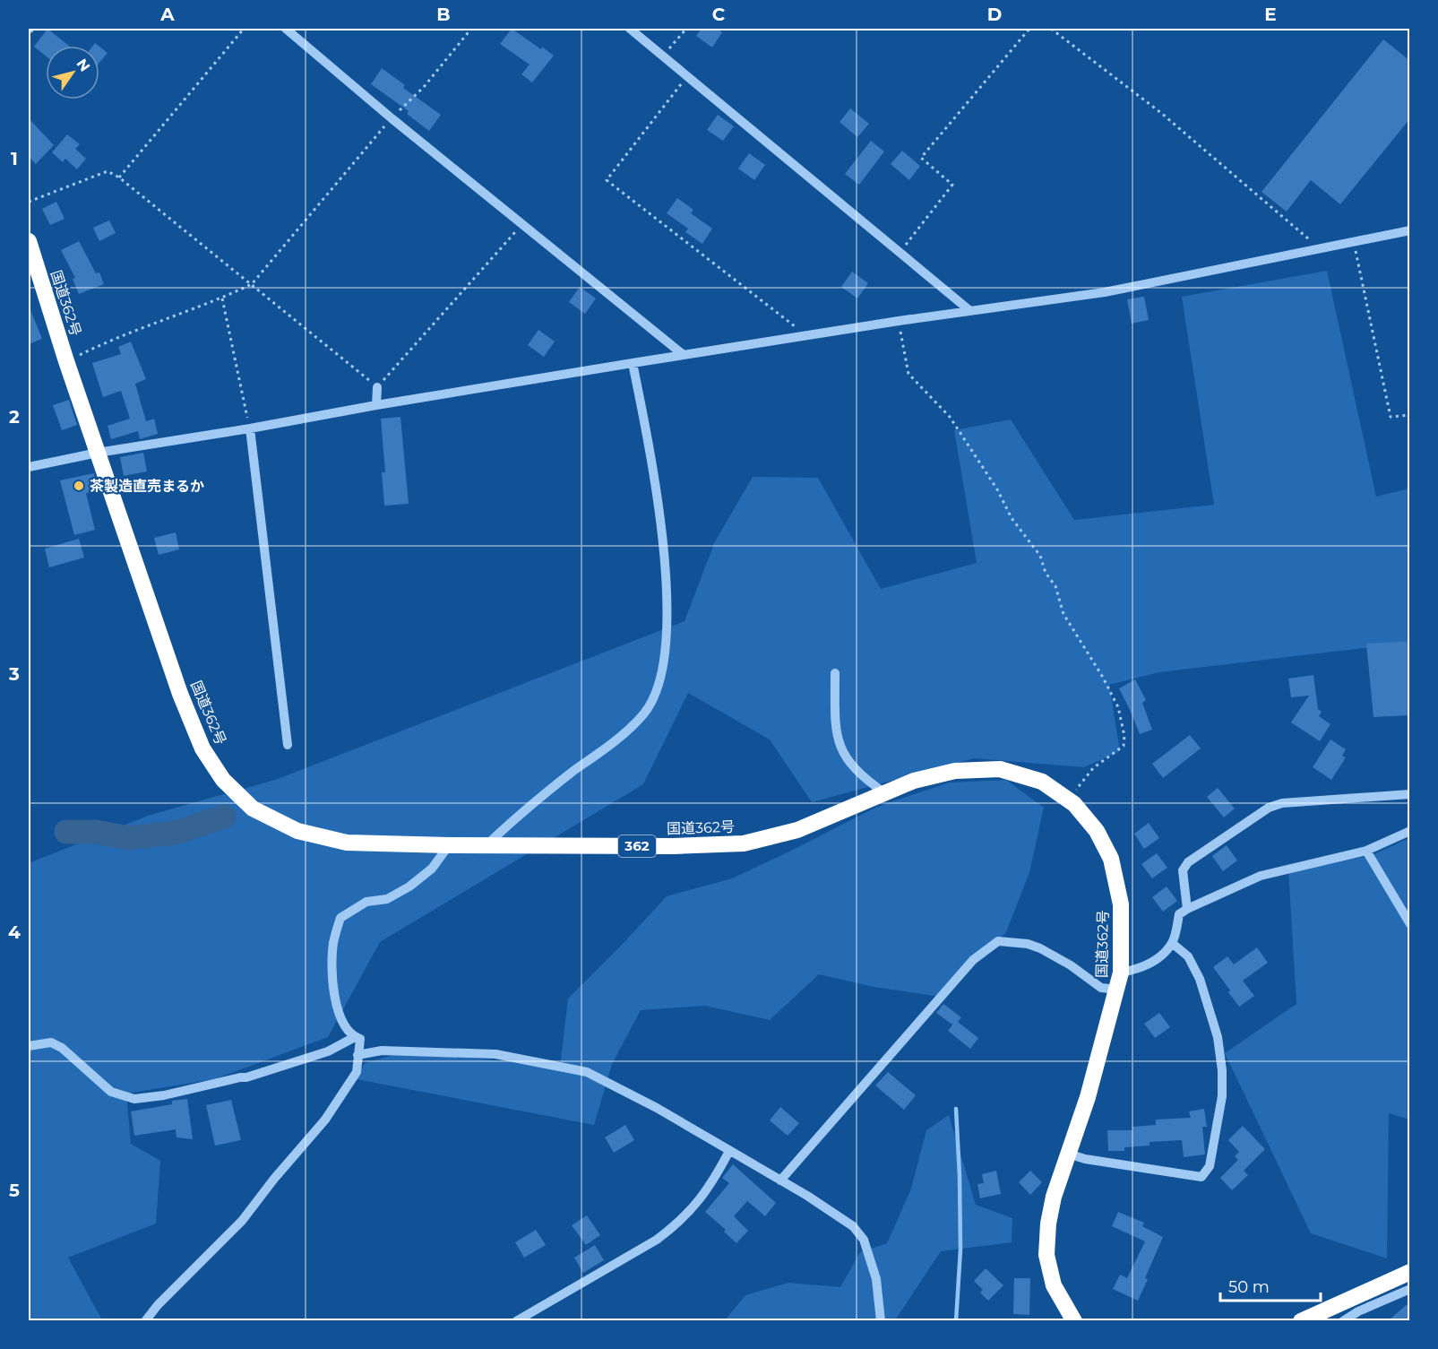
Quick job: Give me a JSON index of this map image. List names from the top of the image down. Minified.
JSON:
{"streets":{"highway":["国道362号","362"]},"places":["茶製造直売まるか"],"scale_bar":"50 m","north":"top right","grid":{"columns":["A","B","C","D","E"],"rows":["1","2","3","4","5"]}}
